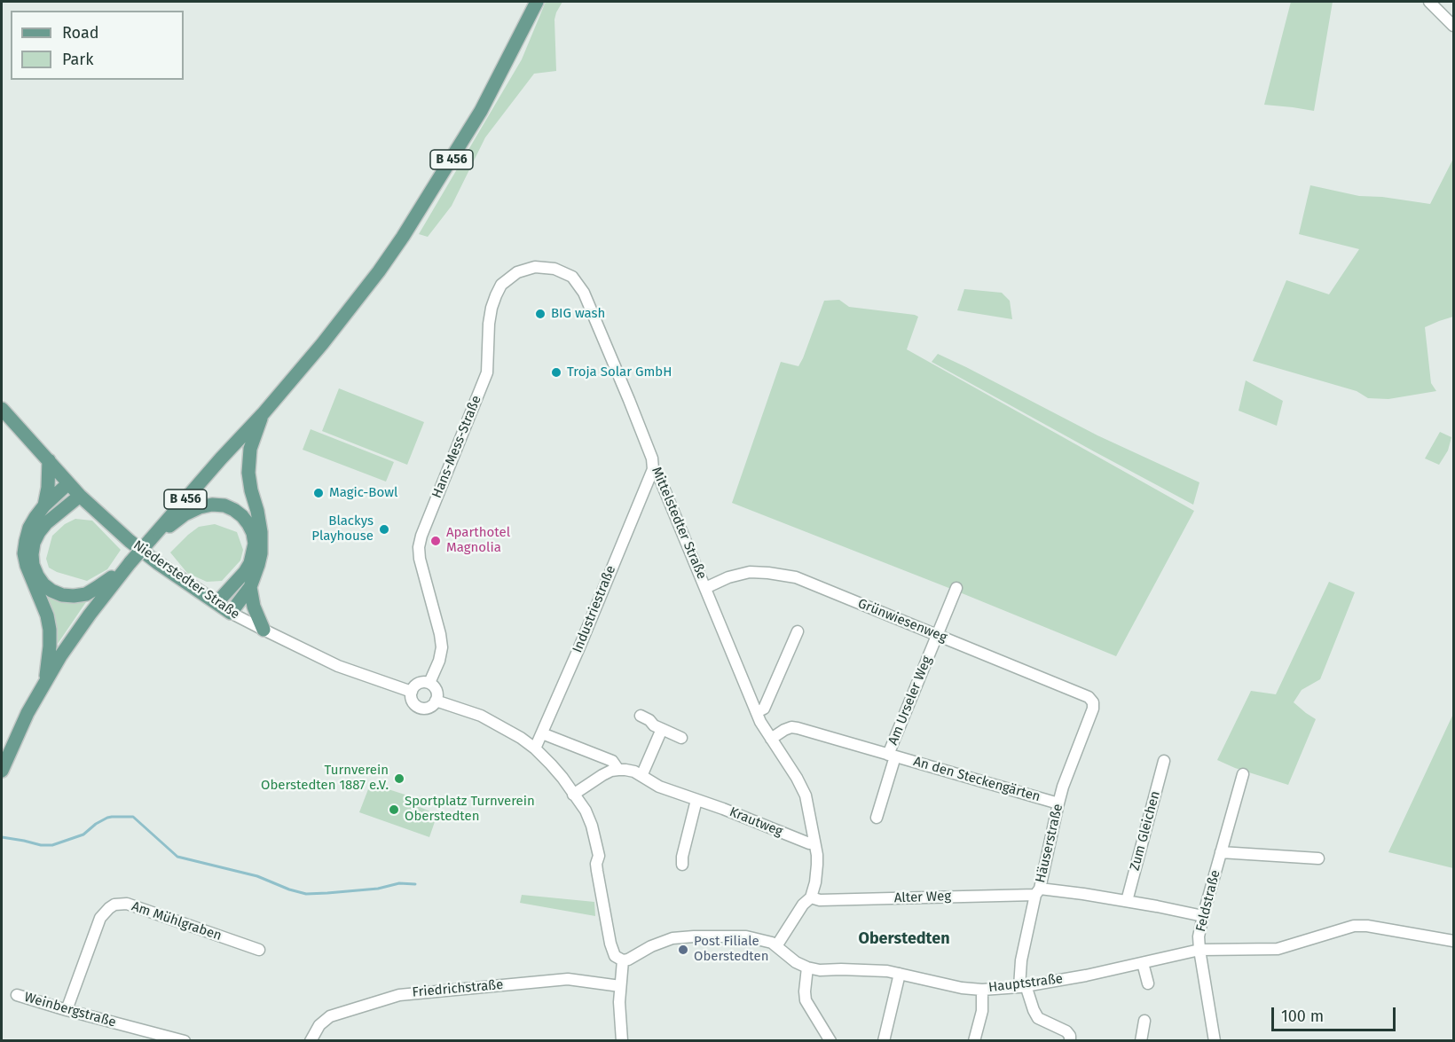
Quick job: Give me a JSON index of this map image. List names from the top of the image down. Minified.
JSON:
{"streets":{"main road":["B 456","Niederstedter Straße"],"street":["Hans-Mess-Straße","Mittelstedter Straße","Industriestraße","Grünwiesenweg","Am Urseler Weg","An den Steckengärten","Krautweg","Zum Gleichen","Häuserstraße","Alter Weg","Feldstraße","Am Mühlgraben","Hauptstraße","Friedrichstraße","Weinbergstraße"]},"crossings":[["Hans-Mess-Straße","Mittelstedter Straße"],["Hans-Mess-Straße","Niederstedter Straße"],["Mittelstedter Straße","Industriestraße"],["Mittelstedter Straße","Grünwiesenweg"],["Mittelstedter Straße","An den Steckengärten"],["Mittelstedter Straße","Krautweg"],["Mittelstedter Straße","Alter Weg"],["Mittelstedter Straße","Hauptstraße"],["Niederstedter Straße","Industriestraße"],["Niederstedter Straße","Hauptstraße"],["Industriestraße","Krautweg"],["Grünwiesenweg","Am Urseler Weg"],["Grünwiesenweg","Häuserstraße"],["Am Urseler Weg","An den Steckengärten"],["An den Steckengärten","Häuserstraße"],["Zum Gleichen","Alter Weg"],["Häuserstraße","Alter Weg"],["Häuserstraße","Hauptstraße"],["Alter Weg","Feldstraße"],["Feldstraße","Hauptstraße"],["Am Mühlgraben","Weinbergstraße"]],"districts":["Oberstedten"],"places":["BIG wash","Troja Solar GmbH","Magic-Bowl","Blackys Playhouse","Aparthotel Magnolia","Turnverein Oberstedten 1887 e.V.","Sportplatz Turnverein Oberstedten","Post Filiale Oberstedten"],"legend":["Road","Park"],"scale_bar":"100 m"}
